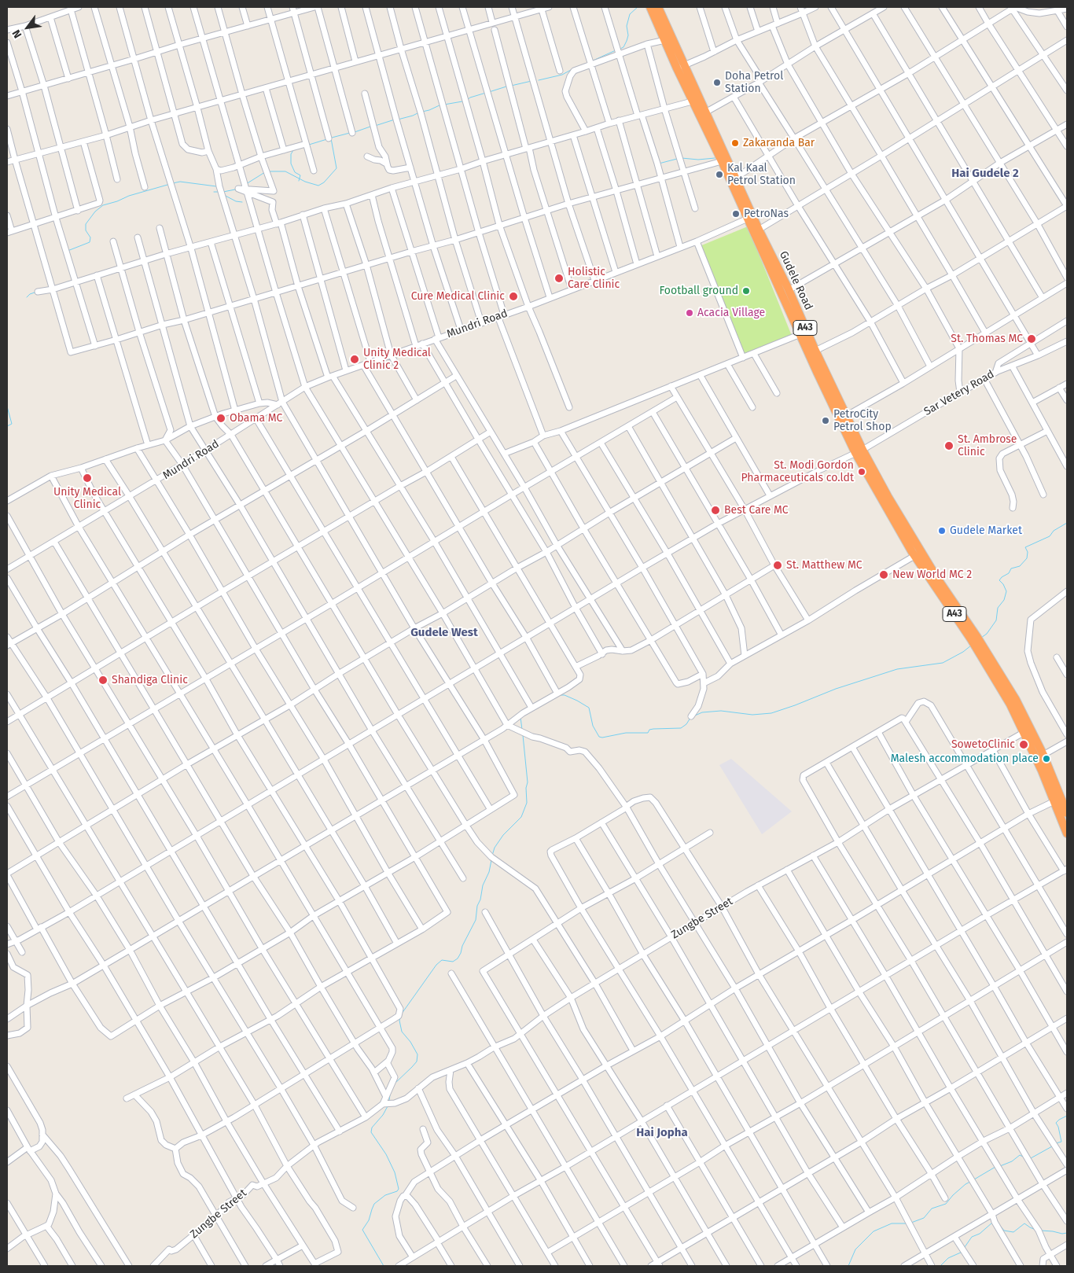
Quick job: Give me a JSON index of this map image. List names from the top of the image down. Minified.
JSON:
{"streets":{"highway":["Gudele Road","A43"],"street":["Mundri Road","Sar Vetery Road","Zungbe Street"]},"crossings":[["Gudele Road","Mundri Road"],["Gudele Road","A43"],["Gudele Road","Sar Vetery Road"],["A43","Zungbe Street"]],"districts":["Hai Gudele 2","Gudele West","Hai Jopha"],"places":["Doha Petrol Station","Zakaranda Bar","Kal Kaal Petrol Station","PetroNas","Holistic Care Clinic","Football ground","Cure Medical Clinic","Acacia Village","St. Thomas MC","Unity Medical Clinic 2","Obama MC","PetroCity Petrol Shop","St. Ambrose Clinic","St. Modi Gordon Pharmaceuticals co.ldt","Unity Medical Clinic","Best Care MC","Gudele Market","St. Matthew MC","New World MC 2","Shandiga Clinic","SowetoClinic","Malesh accommodation place"],"north":"bottom left"}
